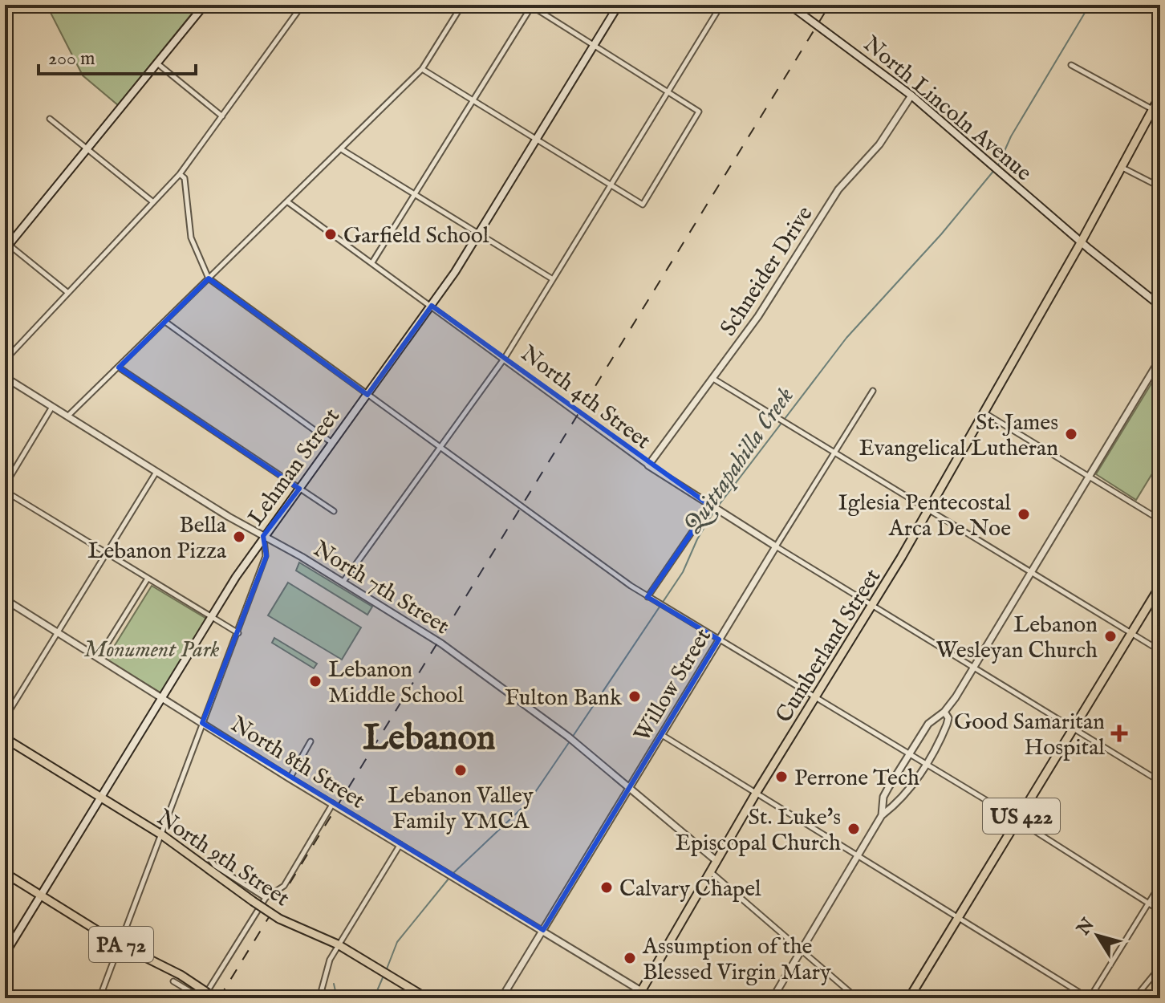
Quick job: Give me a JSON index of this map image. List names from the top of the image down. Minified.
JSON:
{"streets":{"main road":["North Lincoln Avenue","Lehman Street","Cumberland Street","US 422","North 9th Street","PA 72"],"street":["Schneider Drive","North 4th Street","North 7th Street","Willow Street","North 8th Street"]},"crossings":[["North Lincoln Avenue","Schneider Drive"],["North Lincoln Avenue","Cumberland Street"],["Schneider Drive","North 4th Street"],["North 4th Street","Lehman Street"],["North 4th Street","Cumberland Street"],["North 4th Street","Willow Street"],["North 4th Street","US 422"],["Lehman Street","North 7th Street"],["Lehman Street","North 8th Street"],["Lehman Street","North 9th Street"],["Lehman Street","PA 72"],["North 7th Street","Cumberland Street"],["North 7th Street","Willow Street"],["Cumberland Street","North 8th Street"],["Willow Street","North 8th Street"]],"districts":["Lebanon"],"water":["Quittapahilla Creek"],"parks":["Monument Park"],"places":{"other":["Garfield School","St. James Evangelical Lutheran","Iglesia Pentecostal Arca De Noe","Bella Lebanon Pizza","Lebanon Wesleyan Church","Lebanon Middle School","Fulton Bank","Lebanon Valley Family YMCA","Perrone Tech","St. Luke's Episcopal Church","Calvary Chapel","Assumption of the Blessed Virgin Mary"],"health":["Good Samaritan Hospital"]},"scale_bar":"200 m","north":"top left"}
